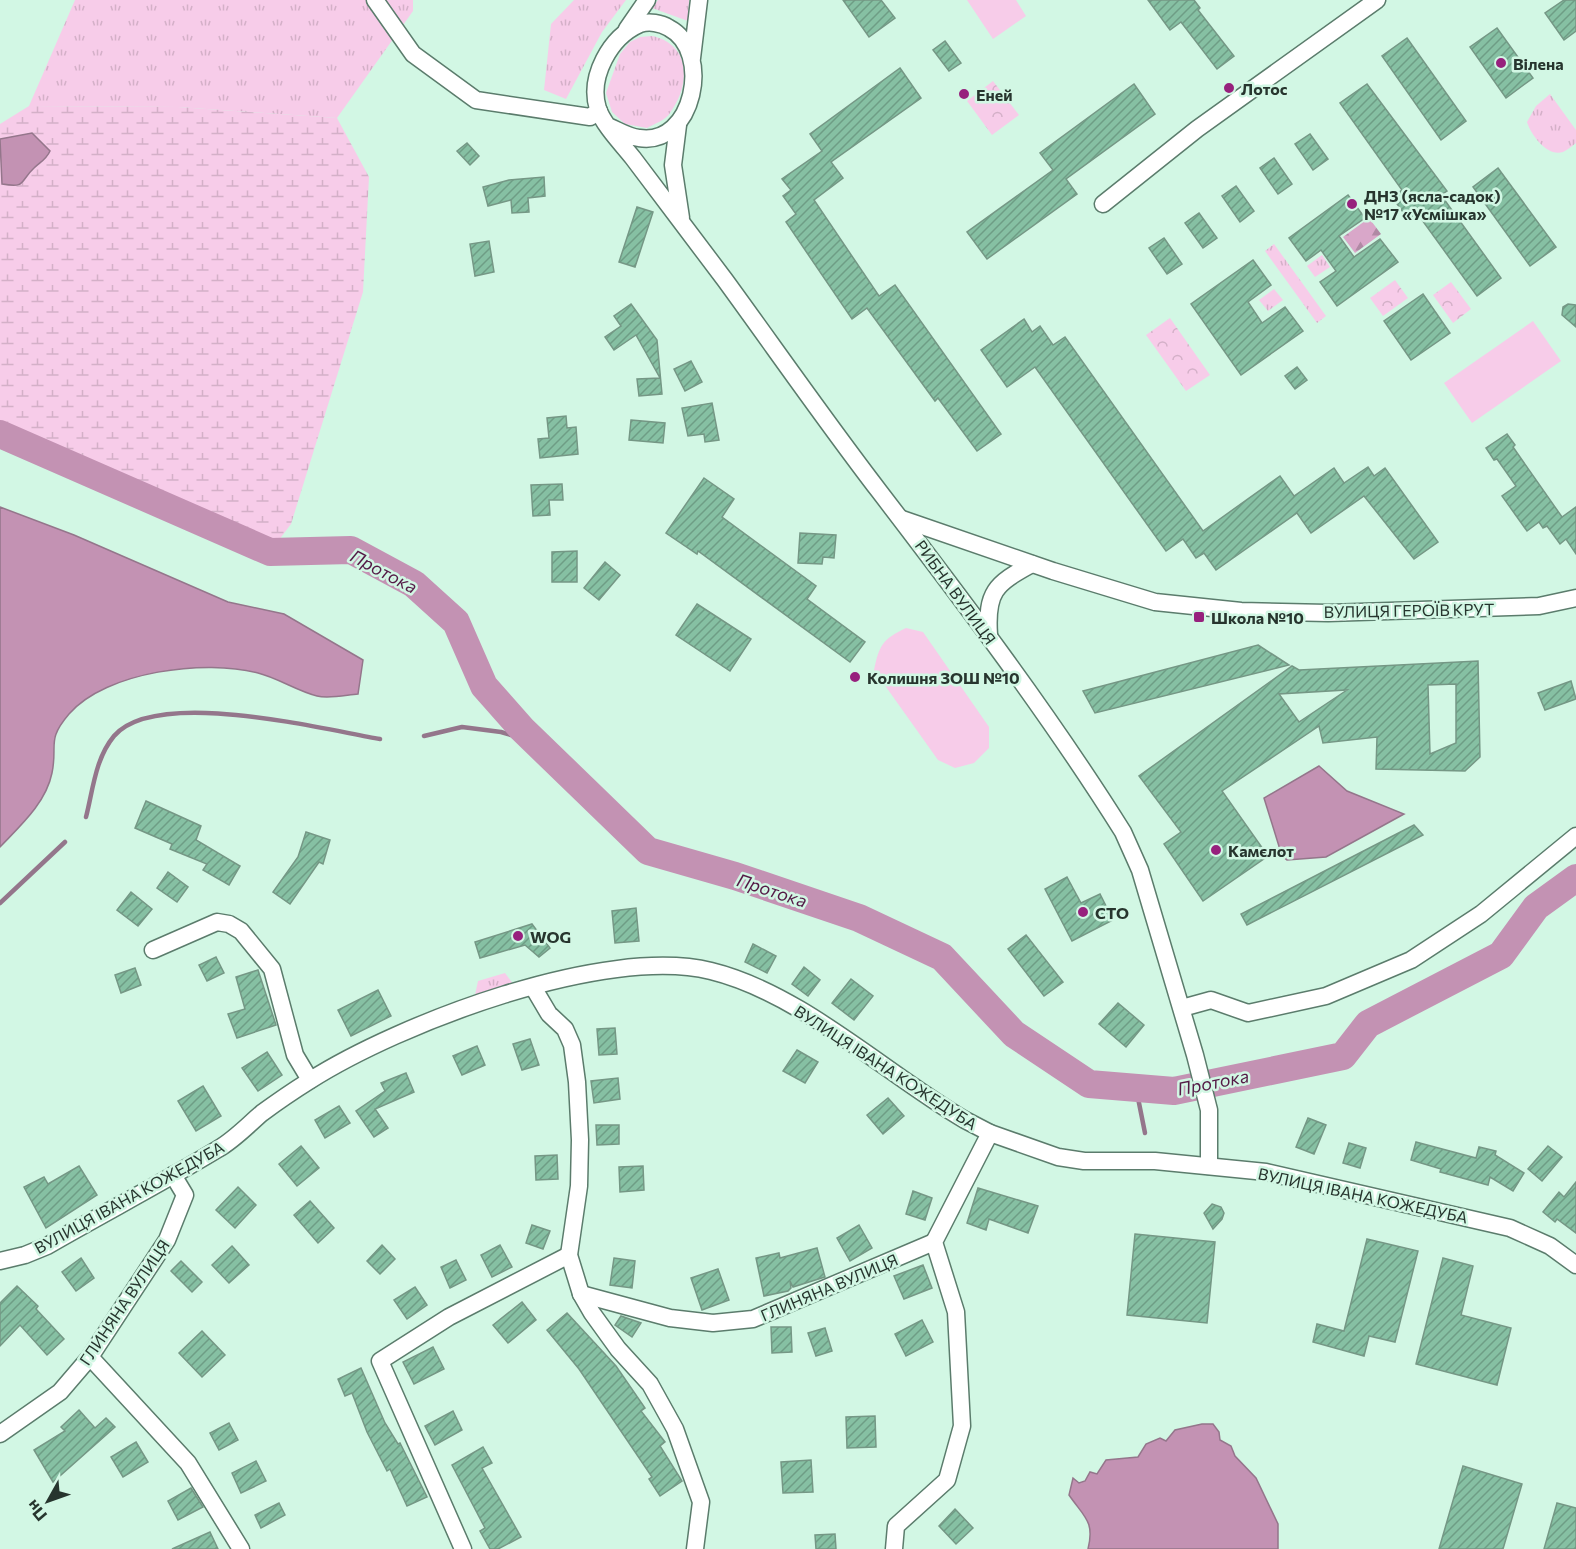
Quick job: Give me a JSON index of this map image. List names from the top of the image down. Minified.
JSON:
{"streets":{"street":["РИБНА ВУЛИЦЯ","ВУЛИЦЯ ГЕРОЇВ КРУТ","ВУЛИЦЯ ІВАНА КОЖЕДУБА","ГЛИНЯНА ВУЛИЦЯ"]},"crossings":[["РИБНА ВУЛИЦЯ","ВУЛИЦЯ ГЕРОЇВ КРУТ"],["РИБНА ВУЛИЦЯ","ВУЛИЦЯ ІВАНА КОЖЕДУБА"],["ВУЛИЦЯ ІВАНА КОЖЕДУБА","ГЛИНЯНА ВУЛИЦЯ"]],"water":["Протока"],"places":{"other":["Вілена","Лотос","Еней","ДНЗ (ясла-садок) №17 «Усмішка»","Колишня ЗОШ №10","Камєлот","СТО","WOG"],"transit":["Школа №10"]},"north":"bottom left"}
